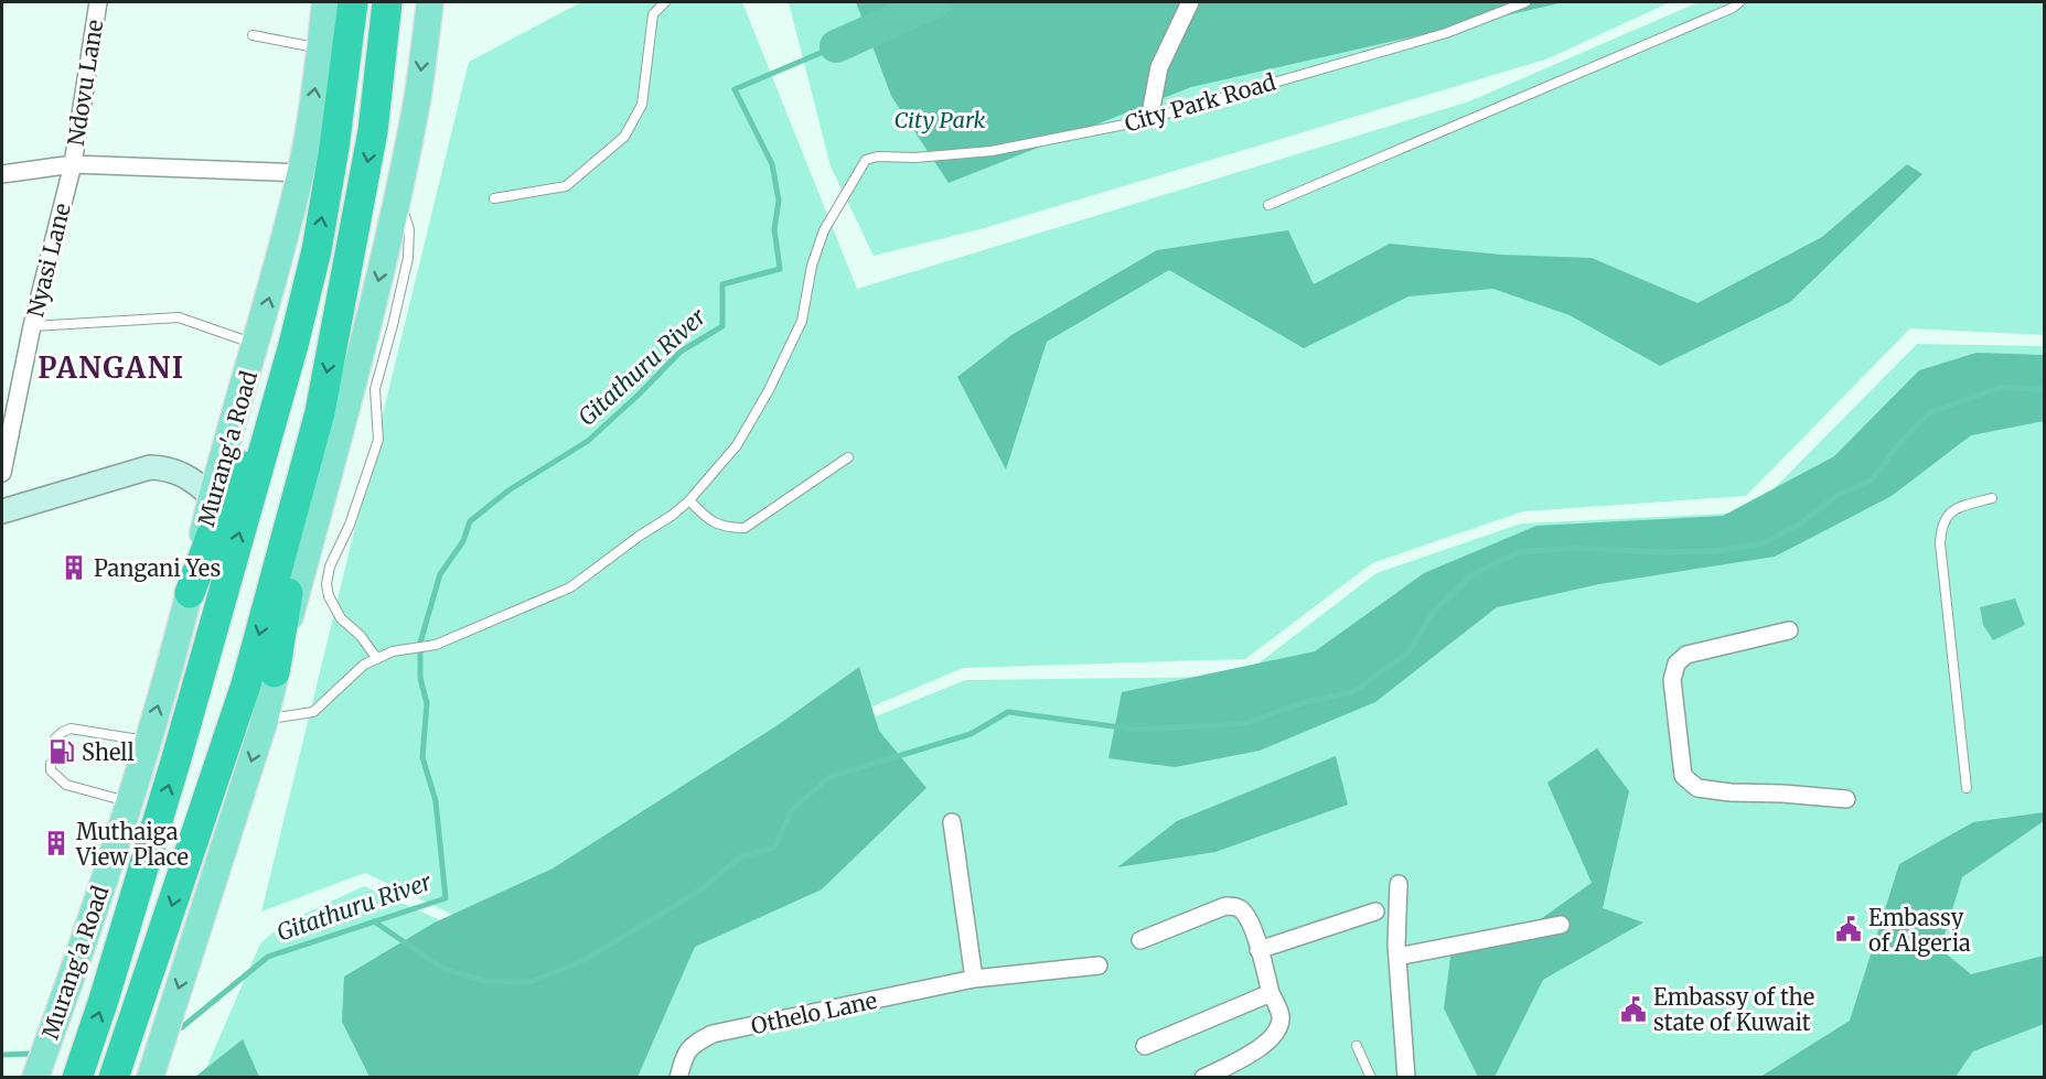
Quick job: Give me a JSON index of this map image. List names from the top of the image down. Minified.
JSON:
{"streets":{"highway":["Murang'a Road"],"street":["Ndovu Lane","Nyasi Lane","Othelo Lane"],"lane":["City Park Road"]},"crossings":[["Ndovu Lane","Nyasi Lane"]],"districts":["PANGANI"],"water":["Gitathuru River"],"parks":["City Park"],"places":{"building":["Pangani Yes","Muthaiga View Place"],"fuel station":["Shell"],"public building":["Embassy of Algeria","Embassy of the state of Kuwait"]}}
